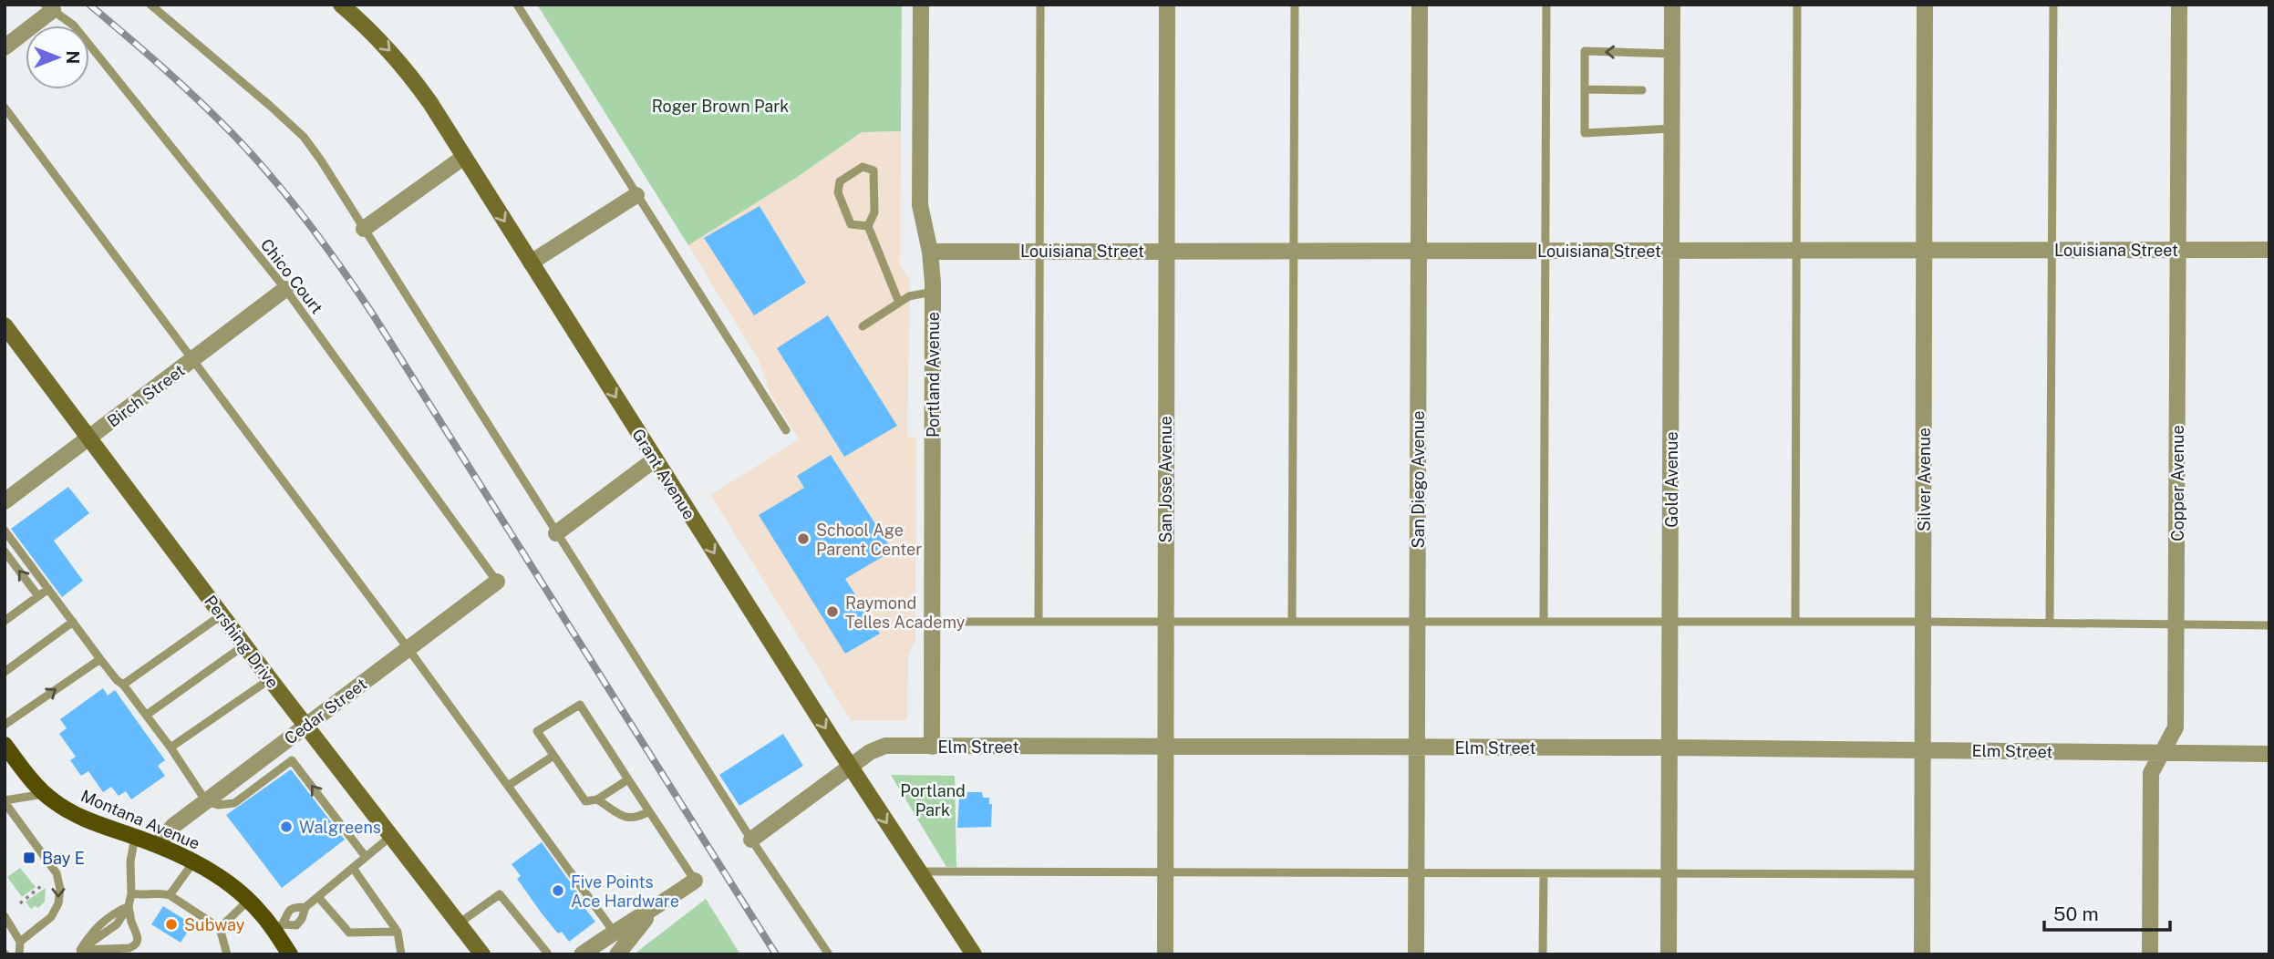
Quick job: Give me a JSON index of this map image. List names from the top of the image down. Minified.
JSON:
{"streets":{"main road":["Grant Avenue","Pershing Drive","Montana Avenue"],"street":["Louisiana Street","Portland Avenue","Birch Street","San Jose Avenue","San Diego Avenue","Gold Avenue","Silver Avenue","Copper Avenue","Cedar Street","Elm Street"],"lane":["Chico Court"]},"crossings":[["Louisiana Street","Portland Avenue"],["Louisiana Street","San Jose Avenue"],["Louisiana Street","San Diego Avenue"],["Louisiana Street","Gold Avenue"],["Louisiana Street","Silver Avenue"],["Louisiana Street","Copper Avenue"],["Chico Court","Birch Street"],["Chico Court","Cedar Street"],["Portland Avenue","Elm Street"],["Birch Street","Pershing Drive"],["Grant Avenue","Elm Street"],["San Jose Avenue","Elm Street"],["San Diego Avenue","Elm Street"],["Gold Avenue","Elm Street"],["Silver Avenue","Elm Street"],["Copper Avenue","Elm Street"],["Pershing Drive","Cedar Street"],["Cedar Street","Montana Avenue"]],"one_way":["Grant Avenue"],"parks":["Roger Brown Park","Portland Park"],"places":{"other":["School Age Parent Center","Raymond Telles Academy","Walgreens","Five Points Ace Hardware","Subway"],"transit":["Bay E"]},"scale_bar":"50 m","north":"right"}
